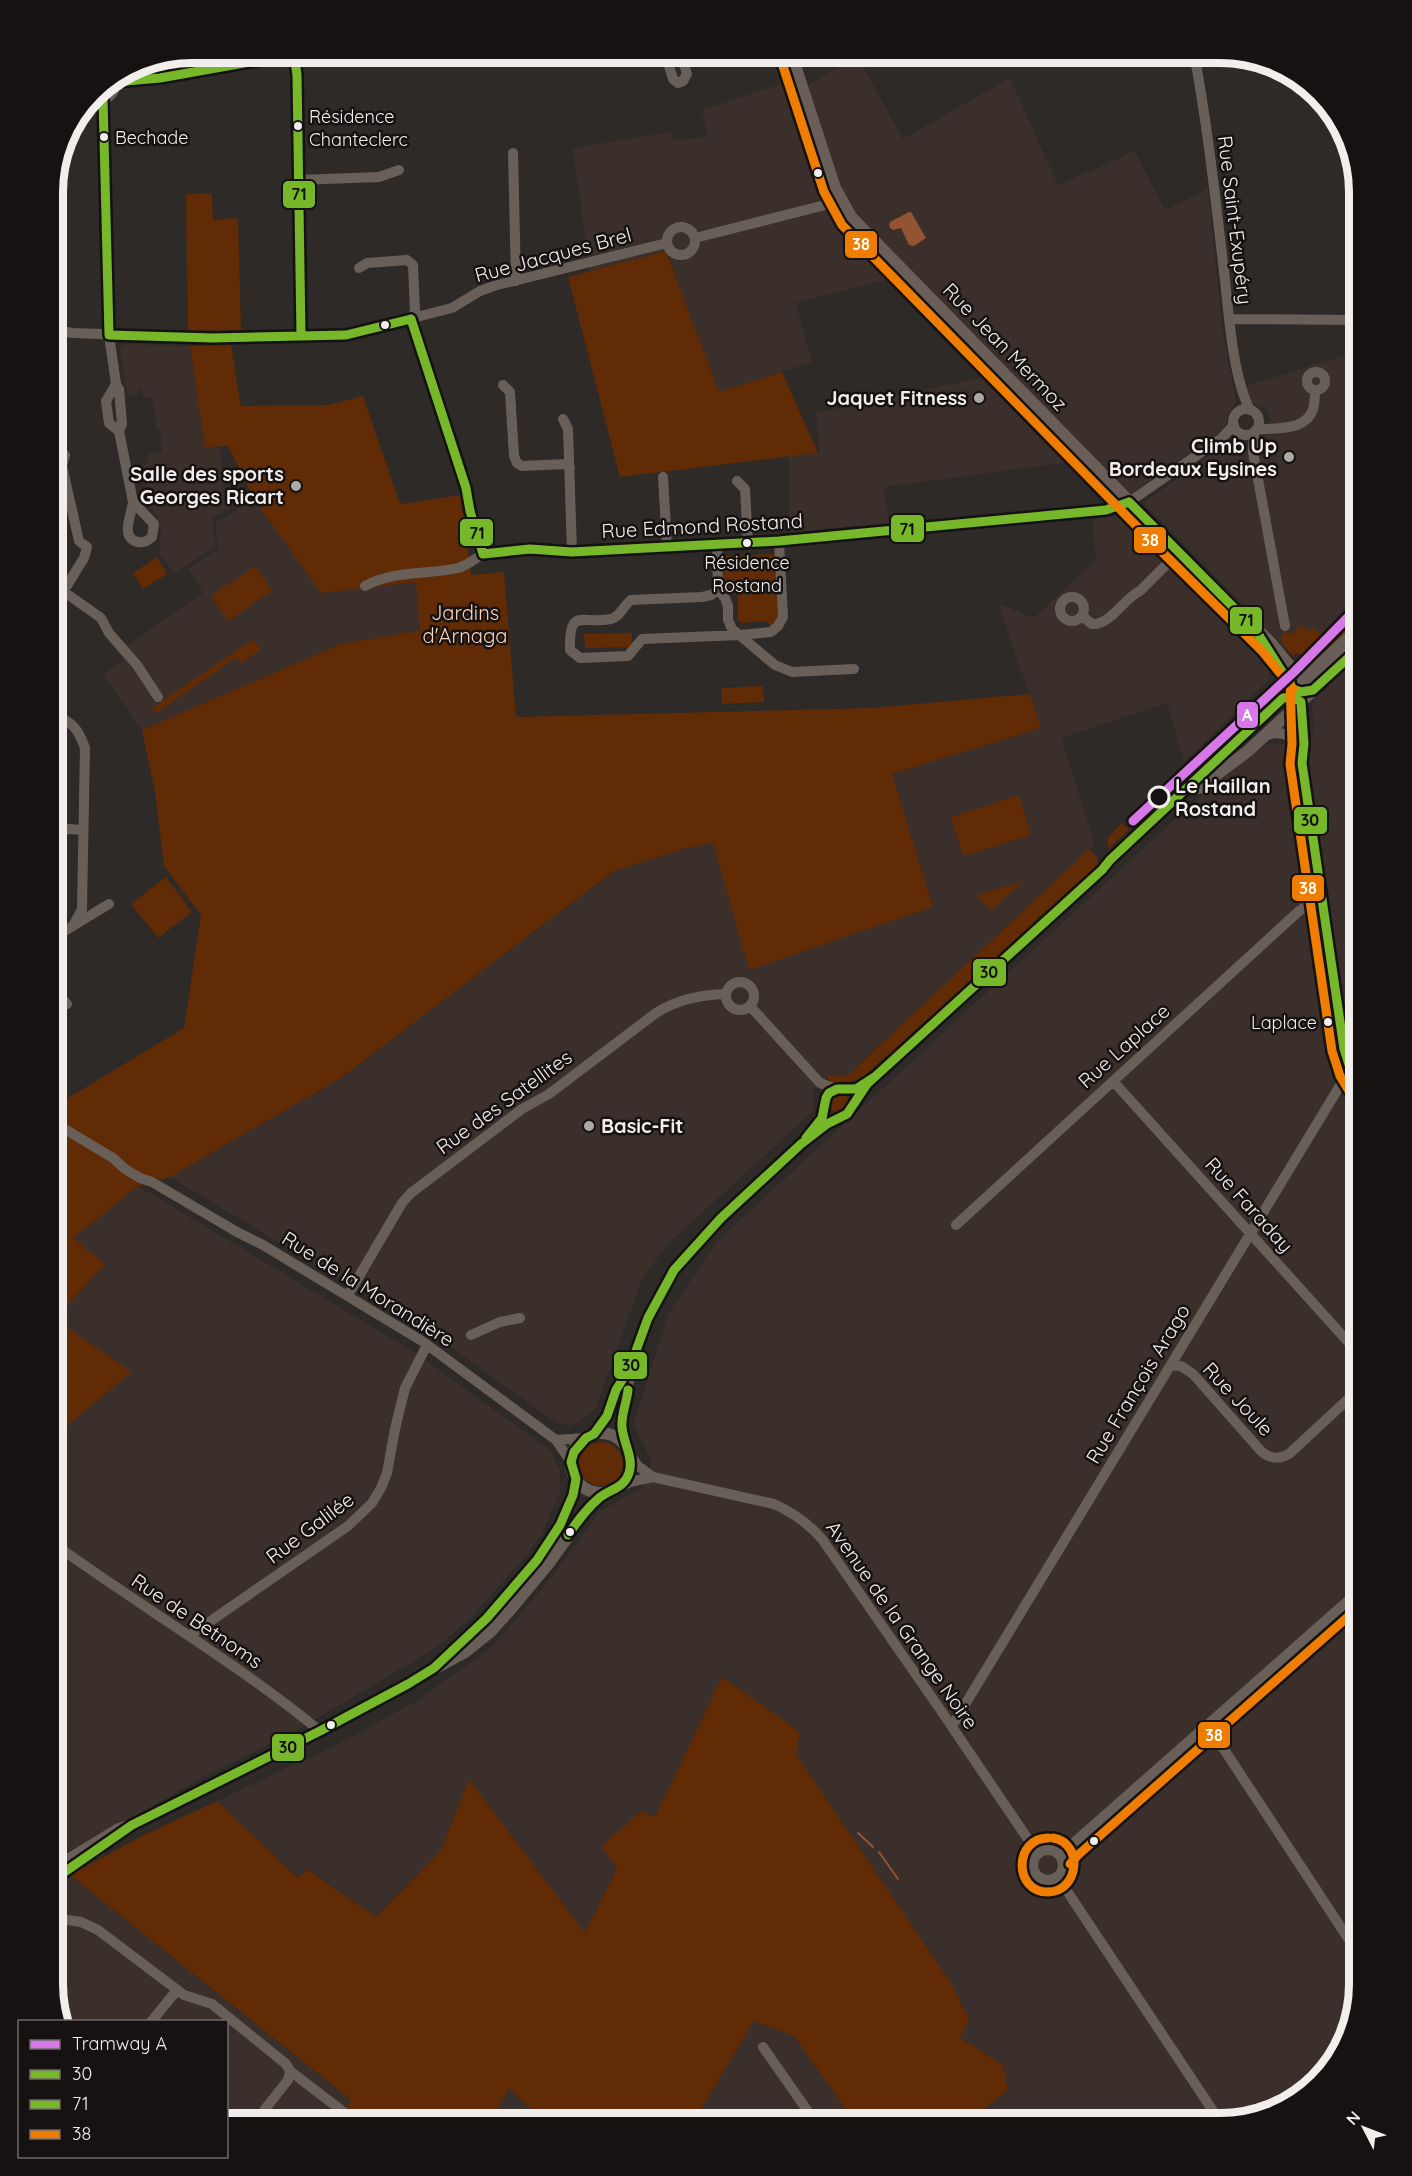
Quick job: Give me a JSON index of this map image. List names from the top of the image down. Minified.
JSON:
{"streets":{"main road":["Rue Jean Mermoz"],"street":["Rue Saint-Exupéry","Rue Jacques Brel","Rue Edmond Rostand","Rue Laplace","Rue des Satellites","Rue Faraday","Rue de la Morandière","Rue François Arago","Rue Joule","Rue Galilée","Rue de Betnoms","Avenue de la Grange Noire"]},"crossings":[["Rue Jean Mermoz","Rue Edmond Rostand"],["Rue Laplace","Rue Faraday"],["Rue des Satellites","Rue de la Morandière"],["Rue Faraday","Rue François Arago"],["Rue de la Morandière","Rue Galilée"],["Rue de la Morandière","Avenue de la Grange Noire"],["Rue François Arago","Rue Joule"],["Rue François Arago","Avenue de la Grange Noire"],["Rue Galilée","Rue de Betnoms"]],"parks":["Jardins d'Arnaga"],"places":["Résidence Chanteclerc","Bechade","Jaquet Fitness","Climb Up Bordeaux Eysines","Salle des sports Georges Ricart","Résidence Rostand","Le Haillan Rostand","Laplace","Basic-Fit"],"lines":["transit line 71","transit line 38","tram line A","transit line 30"],"legend":["Tramway A","30","71","38"],"north":"top left"}
